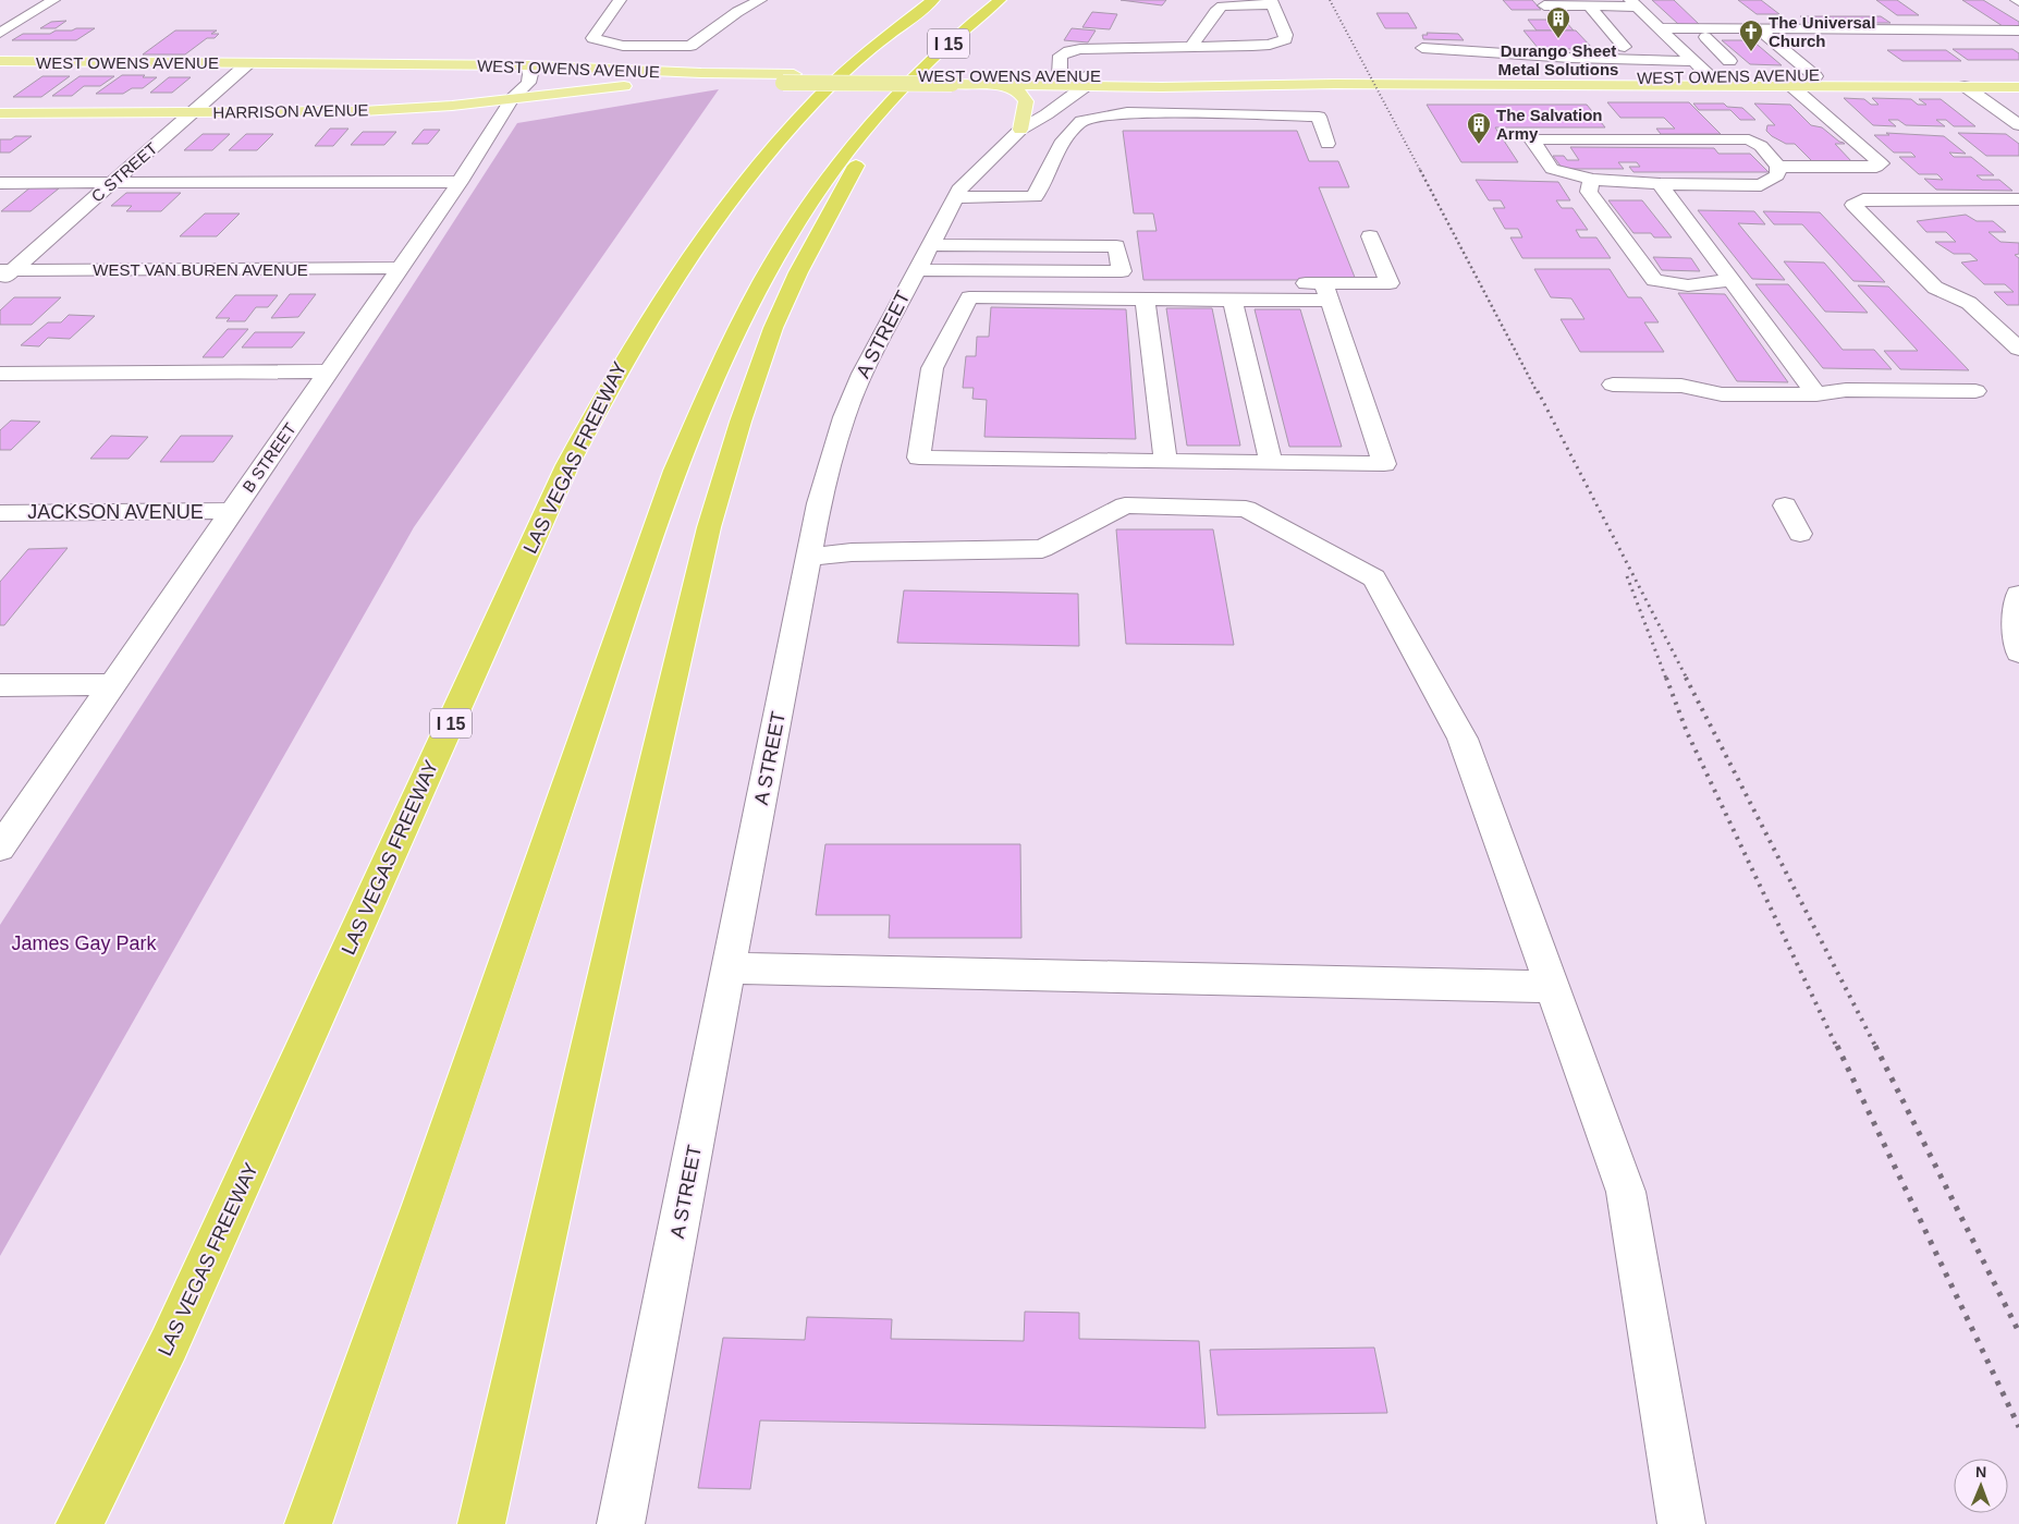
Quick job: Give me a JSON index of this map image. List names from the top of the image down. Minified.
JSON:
{"streets":{"highway":["I 15","LAS VEGAS FREEWAY"],"main road":["WEST OWENS AVENUE","HARRISON AVENUE"],"street":["C STREET","WEST VAN BUREN AVENUE","A STREET","B STREET","JACKSON AVENUE"]},"crossings":[["WEST OWENS AVENUE","HARRISON AVENUE"],["WEST OWENS AVENUE","C STREET"],["WEST OWENS AVENUE","A STREET"],["WEST OWENS AVENUE","B STREET"],["HARRISON AVENUE","C STREET"],["HARRISON AVENUE","B STREET"],["C STREET","WEST VAN BUREN AVENUE"],["WEST VAN BUREN AVENUE","B STREET"],["B STREET","JACKSON AVENUE"]],"parks":["James Gay Park"],"places":{"building":["Durango Sheet Metal Solutions","The Salvation Army"],"church":["The Universal Church"]},"north":"top"}
